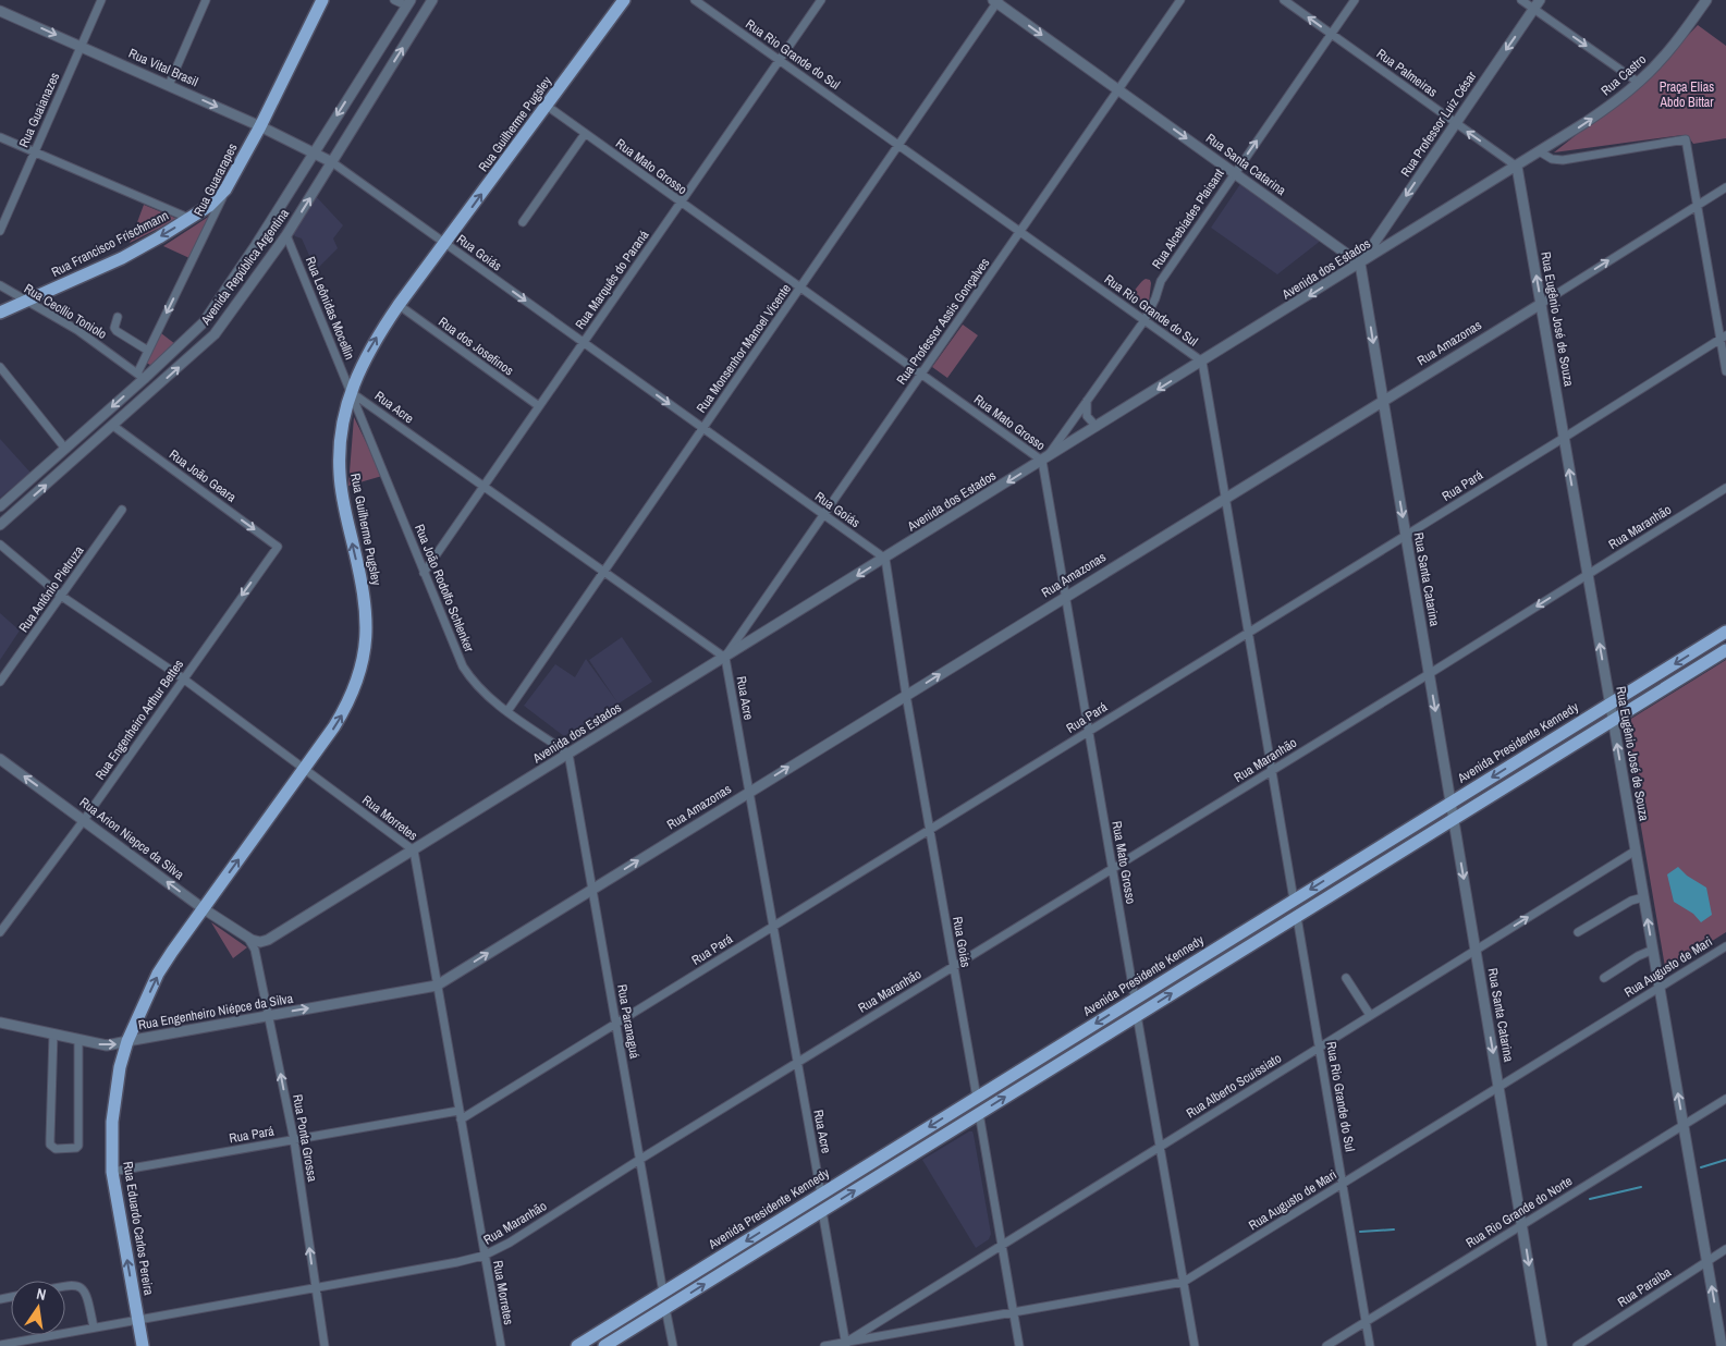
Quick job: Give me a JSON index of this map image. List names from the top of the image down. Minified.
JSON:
{"streets":{"main road":["Rua Guilherme Pugsley","Rua Guararapes","Rua Francisco Frischmann","Avenida Presidente Kennedy","Rua Eduardo Carlos Pereira"],"street":["Rua Rio Grande do Sul","Rua Vital Brasil","Rua Palmeiras","Rua Castro","Rua Guaianazes","Rua Professor Luiz César","Rua Santa Catarina","Rua Mato Grosso","Rua Alcebíades Plaisant","Rua Goiás","Avenida República Argentina","Avenida dos Estados","Rua Marquês do Paraná","Rua Leônidas Mocellin","Rua Cecílio Toniolo","Rua Eugênio José de Souza","Rua Professor Assis Gonçalves","Rua Amazonas","Rua dos Josefinos","Rua Monsenhor Manoel Vicente","Rua Acre","Rua João Geara","Rua Pará","Rua Maranhão","Rua João Rodolfo Schlenker","Rua Antônio Pietruza","Rua Engenheiro Arthur Bettes","Rua Morretes","Rua Arion Niepce da Silva","Rua Augusto de Mari","Rua Engenheiro Niépce da Silva","Rua Paranaguá","Rua Alberto Scuissiato","Rua Ponta Grossa","Rua Rio Grande do Norte","Rua Paraíba"]},"crossings":[["Rua Rio Grande do Sul","Rua Alcebíades Plaisant"],["Rua Rio Grande do Sul","Avenida dos Estados"],["Rua Rio Grande do Sul","Rua Marquês do Paraná"],["Rua Rio Grande do Sul","Rua Professor Assis Gonçalves"],["Rua Rio Grande do Sul","Rua Amazonas"],["Rua Rio Grande do Sul","Rua Monsenhor Manoel Vicente"],["Rua Rio Grande do Sul","Rua Pará"],["Rua Rio Grande do Sul","Rua Maranhão"],["Rua Rio Grande do Sul","Avenida Presidente Kennedy"],["Rua Rio Grande do Sul","Rua Augusto de Mari"],["Rua Rio Grande do Sul","Rua Alberto Scuissiato"],["Rua Rio Grande do Sul","Rua Rio Grande do Norte"],["Rua Vital Brasil","Rua Guaianazes"],["Rua Vital Brasil","Rua Guararapes"],["Rua Vital Brasil","Rua Goiás"],["Rua Vital Brasil","Avenida República Argentina"],["Rua Palmeiras","Rua Professor Luiz César"],["Rua Palmeiras","Rua Alcebíades Plaisant"],["Rua Palmeiras","Avenida dos Estados"],["Rua Palmeiras","Rua Eugênio José de Souza"],["Rua Castro","Avenida dos Estados"],["Rua Guilherme Pugsley","Rua Mato Grosso"],["Rua Guilherme Pugsley","Rua Goiás"],["Rua Guilherme Pugsley","Rua Leônidas Mocellin"],["Rua Guilherme Pugsley","Rua dos Josefinos"],["Rua Guilherme Pugsley","Rua Acre"],["Rua Guilherme Pugsley","Rua João Rodolfo Schlenker"],["Rua Guilherme Pugsley","Rua Morretes"],["Rua Guilherme Pugsley","Rua Arion Niepce da Silva"],["Rua Guilherme Pugsley","Rua Eduardo Carlos Pereira"],["Rua Professor Luiz César","Rua Santa Catarina"],["Rua Professor Luiz César","Avenida dos Estados"],["Rua Santa Catarina","Rua Alcebíades Plaisant"],["Rua Santa Catarina","Avenida dos Estados"],["Rua Santa Catarina","Rua Professor Assis Gonçalves"],["Rua Santa Catarina","Rua Amazonas"],["Rua Santa Catarina","Rua Monsenhor Manoel Vicente"],["Rua Santa Catarina","Rua Pará"],["Rua Santa Catarina","Rua Maranhão"],["Rua Santa Catarina","Avenida Presidente Kennedy"],["Rua Santa Catarina","Rua Augusto de Mari"],["Rua Santa Catarina","Rua Alberto Scuissiato"],["Rua Santa Catarina","Rua Rio Grande do Norte"],["Rua Mato Grosso","Rua Alcebíades Plaisant"],["Rua Mato Grosso","Avenida dos Estados"],["Rua Mato Grosso","Rua Marquês do Paraná"],["Rua Mato Grosso","Rua Professor Assis Gonçalves"],["Rua Mato Grosso","Rua Amazonas"],["Rua Mato Grosso","Rua Monsenhor Manoel Vicente"],["Rua Mato Grosso","Rua Pará"],["Rua Mato Grosso","Rua Maranhão"],["Rua Mato Grosso","Avenida Presidente Kennedy"],["Rua Guararapes","Rua Francisco Frischmann"],["Rua Guararapes","Avenida República Argentina"],["Rua Guararapes","Rua Cecílio Toniolo"],["Rua Alcebíades Plaisant","Avenida dos Estados"],["Rua Francisco Frischmann","Rua Cecílio Toniolo"],["Rua Goiás","Avenida República Argentina"],["Rua Goiás","Avenida dos Estados"],["Rua Goiás","Rua Marquês do Paraná"],["Rua Goiás","Rua Professor Assis Gonçalves"],["Rua Goiás","Rua Amazonas"],["Rua Goiás","Rua Monsenhor Manoel Vicente"],["Rua Goiás","Rua Pará"],["Rua Goiás","Rua Maranhão"],["Rua Goiás","Avenida Presidente Kennedy"],["Avenida República Argentina","Rua Leônidas Mocellin"],["Avenida República Argentina","Rua Cecílio Toniolo"],["Avenida República Argentina","Rua João Geara"],["Avenida dos Estados","Rua Eugênio José de Souza"],["Avenida dos Estados","Rua Professor Assis Gonçalves"],["Avenida dos Estados","Rua Acre"],["Avenida dos Estados","Rua João Rodolfo Schlenker"],["Avenida dos Estados","Rua Morretes"],["Avenida dos Estados","Rua Arion Niepce da Silva"],["Avenida dos Estados","Rua Paranaguá"],["Avenida dos Estados","Rua Ponta Grossa"],["Rua Marquês do Paraná","Rua dos Josefinos"],["Rua Marquês do Paraná","Rua Acre"],["Rua Marquês do Paraná","Rua João Rodolfo Schlenker"],["Rua Leônidas Mocellin","Rua Acre"],["Rua Leônidas Mocellin","Rua João Rodolfo Schlenker"],["Rua Eugênio José de Souza","Rua Amazonas"],["Rua Eugênio José de Souza","Rua Pará"],["Rua Eugênio José de Souza","Rua Maranhão"],["Rua Eugênio José de Souza","Avenida Presidente Kennedy"],["Rua Eugênio José de Souza","Rua Augusto de Mari"],["Rua Eugênio José de Souza","Rua Alberto Scuissiato"],["Rua Eugênio José de Souza","Rua Rio Grande do Norte"],["Rua Eugênio José de Souza","Rua Paraíba"],["Rua Professor Assis Gonçalves","Rua Acre"],["Rua Amazonas","Rua Acre"],["Rua Amazonas","Rua Morretes"],["Rua Amazonas","Rua Engenheiro Niépce da Silva"],["Rua Amazonas","Rua Paranaguá"],["Rua Monsenhor Manoel Vicente","Rua Acre"],["Rua Monsenhor Manoel Vicente","Rua João Rodolfo Schlenker"],["Rua Acre","Rua Pará"],["Rua Acre","Rua Maranhão"],["Rua Acre","Rua João Rodolfo Schlenker"],["Rua Acre","Avenida Presidente Kennedy"],["Rua João Geara","Rua Engenheiro Arthur Bettes"],["Rua Pará","Rua Morretes"],["Rua Pará","Rua Paranaguá"],["Rua Pará","Rua Ponta Grossa"],["Rua Pará","Rua Eduardo Carlos Pereira"],["Rua Maranhão","Rua Morretes"],["Rua Maranhão","Rua Paranaguá"],["Rua Maranhão","Rua Ponta Grossa"],["Rua Maranhão","Rua Eduardo Carlos Pereira"],["Rua João Rodolfo Schlenker","Rua Paranaguá"],["Rua Antônio Pietruza","Rua Morretes"],["Rua Engenheiro Arthur Bettes","Rua Morretes"],["Rua Engenheiro Arthur Bettes","Rua Arion Niepce da Silva"],["Avenida Presidente Kennedy","Rua Paranaguá"],["Rua Morretes","Rua Engenheiro Niépce da Silva"],["Rua Arion Niepce da Silva","Rua Ponta Grossa"],["Rua Arion Niepce da Silva","Rua Eduardo Carlos Pereira"],["Rua Augusto de Mari","Rua Alberto Scuissiato"],["Rua Engenheiro Niépce da Silva","Rua Ponta Grossa"],["Rua Engenheiro Niépce da Silva","Rua Eduardo Carlos Pereira"]],"one_way":["Rua Vital Brasil","Rua Palmeiras","Rua Castro","Rua Guilherme Pugsley","Rua Professor Luiz César","Rua Santa Catarina","Rua Guararapes","Rua Francisco Frischmann","Avenida dos Estados","Rua Eugênio José de Souza","Rua Amazonas","Rua João Geara","Rua Arion Niepce da Silva","Rua Engenheiro Niépce da Silva","Rua Ponta Grossa","Rua Eduardo Carlos Pereira"],"parks":["Praça Elias Abdo Bittar"],"north":"top"}
